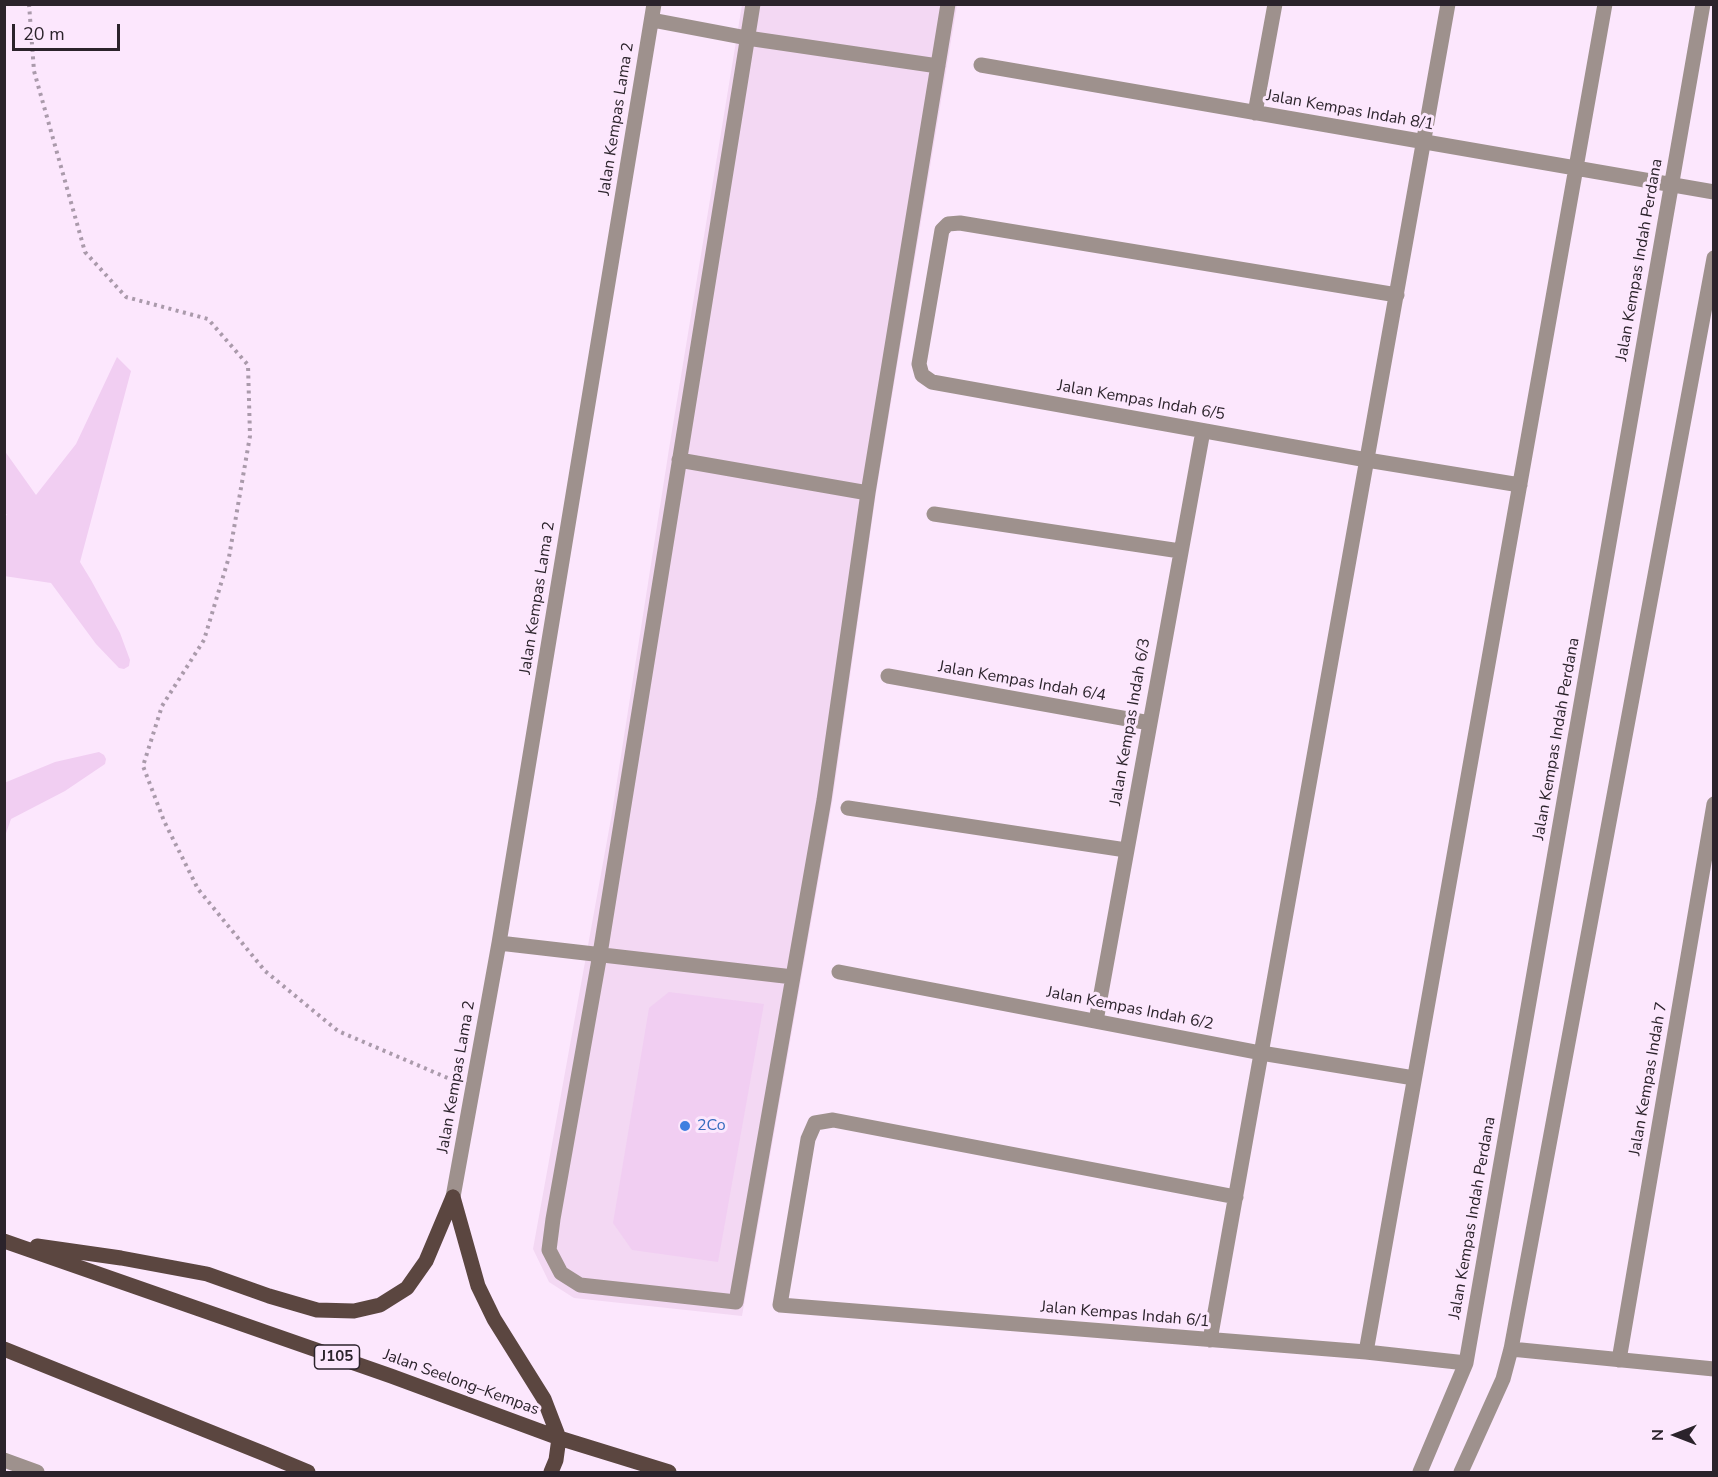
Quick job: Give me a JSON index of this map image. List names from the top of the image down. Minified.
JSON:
{"streets":{"main road":["J105","Jalan Seelong–Kempas"],"street":["Jalan Kempas Indah 8/1","Jalan Kempas Lama 2","Jalan Kempas Indah Perdana","Jalan Kempas Indah 6/5","Jalan Kempas Indah 6/4","Jalan Kempas Indah 6/3","Jalan Kempas Indah 6/2","Jalan Kempas Indah 7","Jalan Kempas Indah 6/1"]},"crossings":[["Jalan Kempas Indah 8/1","Jalan Kempas Indah Perdana"],["Jalan Kempas Indah Perdana","Jalan Kempas Indah 6/1"],["Jalan Kempas Indah 6/5","Jalan Kempas Indah 6/3"],["Jalan Kempas Indah 6/4","Jalan Kempas Indah 6/3"],["Jalan Kempas Indah 6/3","Jalan Kempas Indah 6/2"]],"places":["2Co"],"scale_bar":"20 m","north":"left"}
